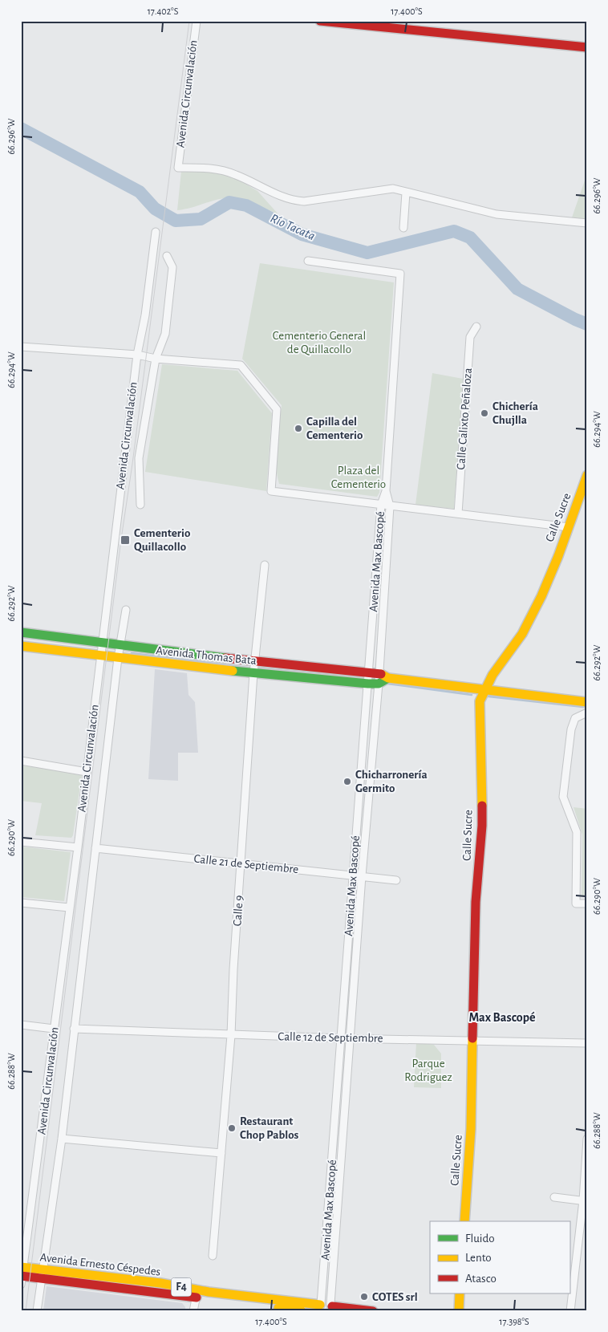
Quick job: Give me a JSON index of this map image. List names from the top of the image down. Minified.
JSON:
{"streets":{"main road":["Calle Sucre","Avenida Thomas Bata","Avenida Ernesto Céspedes","F4"],"street":["Avenida Circunvalación","Calle Calixto Peñaloza","Avenida Max Bascopé","Calle 21 de Septiembre","Calle 9","Calle 12 de Septiembre"]},"crossings":[["Avenida Circunvalación","Avenida Thomas Bata"],["Avenida Circunvalación","Calle 21 de Septiembre"],["Avenida Circunvalación","Calle 12 de Septiembre"],["Avenida Circunvalación","Avenida Ernesto Céspedes"],["Calle Sucre","Avenida Thomas Bata"],["Calle Sucre","Calle 12 de Septiembre"],["Avenida Max Bascopé","Avenida Thomas Bata"],["Avenida Max Bascopé","Calle 21 de Septiembre"],["Avenida Max Bascopé","Calle 12 de Septiembre"],["Avenida Max Bascopé","Avenida Ernesto Céspedes"],["Avenida Thomas Bata","Calle 9"],["Calle 21 de Septiembre","Calle 9"],["Calle 9","Calle 12 de Septiembre"]],"districts":["Max Bascopé"],"water":["Río Tacata"],"parks":["Cementerio General de Quillacollo","Plaza del Cementerio","Parque Rodriguez"],"places":{"other":["Chichería Chujlla","Capilla del Cementerio","Chicharronería Germito","Restaurant Chop Pablos","COTES srl"],"transit":["Cementerio Quillacollo"]},"legend":["Fluido","Lento","Atasco"],"coordinates":["17.402°S","17.400°S","66.296°W","66.294°W","66.292°W","66.290°W","66.288°W","17.398°S"]}
